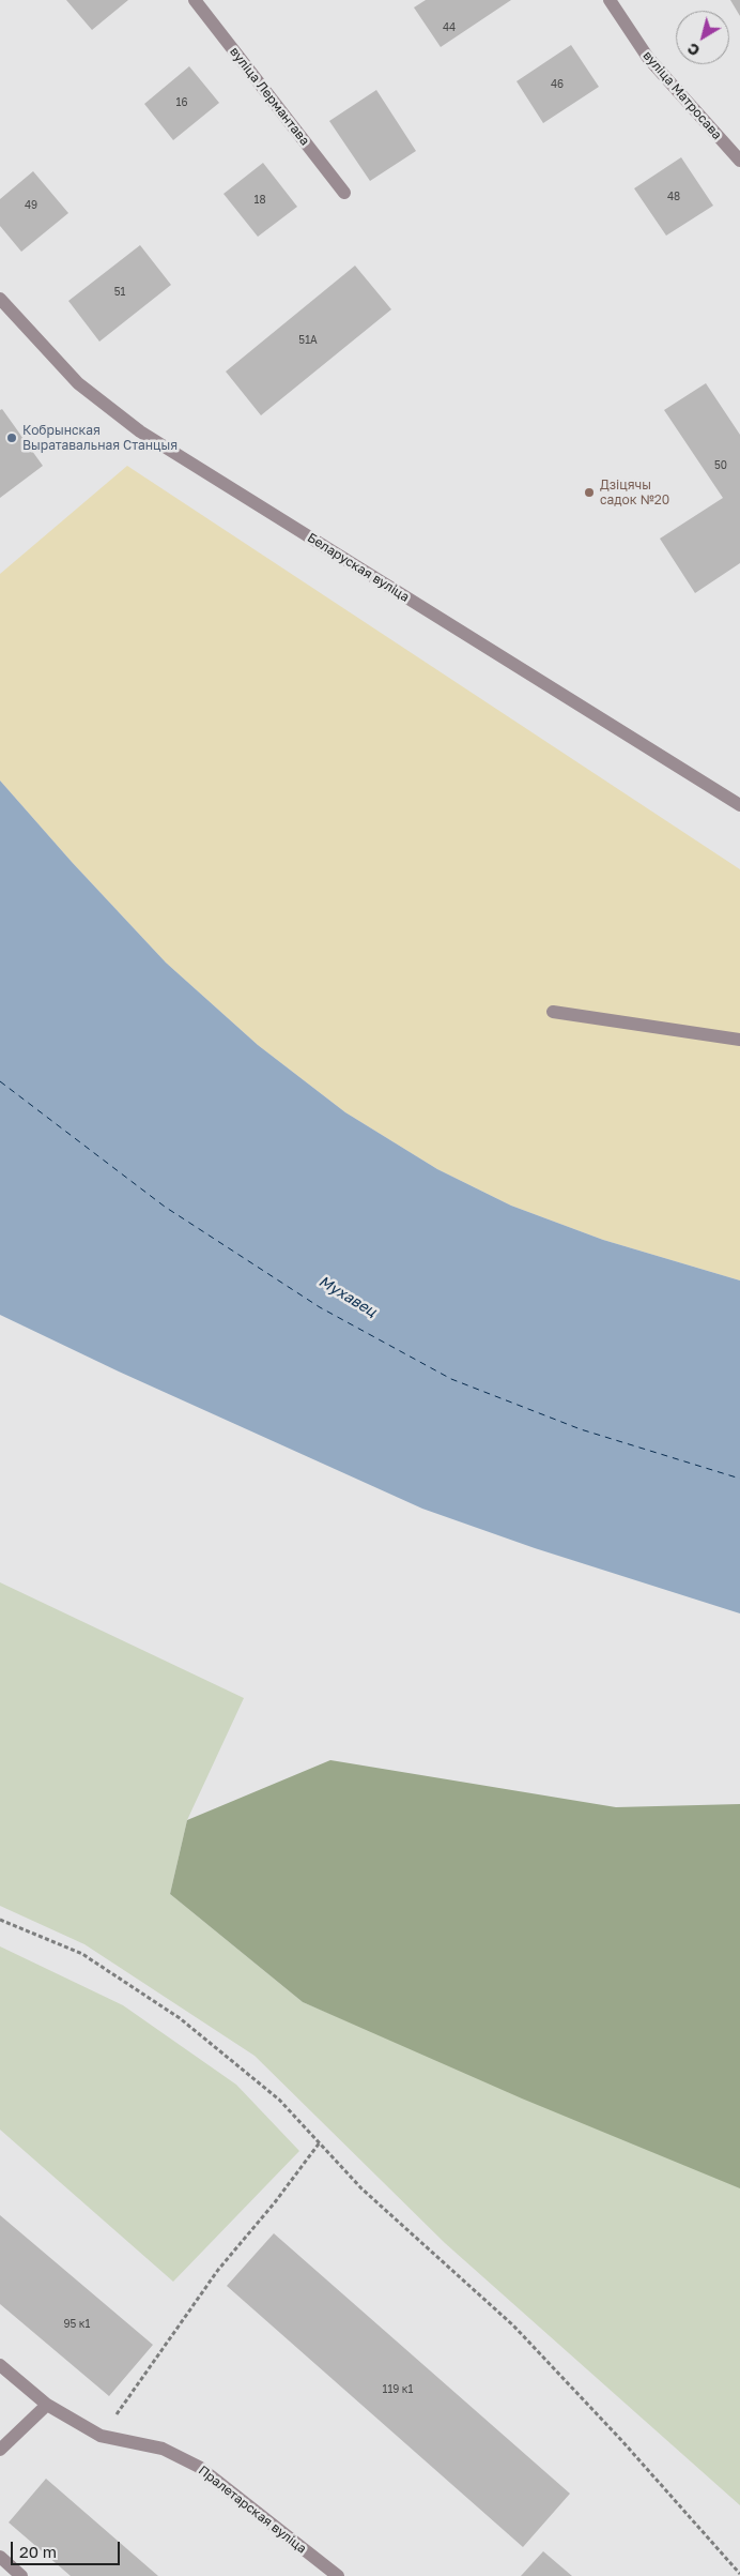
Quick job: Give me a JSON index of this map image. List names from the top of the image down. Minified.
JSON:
{"streets":{"street":["вуліца Матросава","вуліца Лермантава","Беларуская вуліца","Пралетарская вуліца"]},"water":["Мухавец"],"places":["Кобрынская Выратавальная Станцыя","Дзіцячы садок №20"],"house_numbers":["44","46","16","48","18","49","51","51А","50","95 к1","119 к1"],"scale_bar":"20 m","north":"bottom left"}
